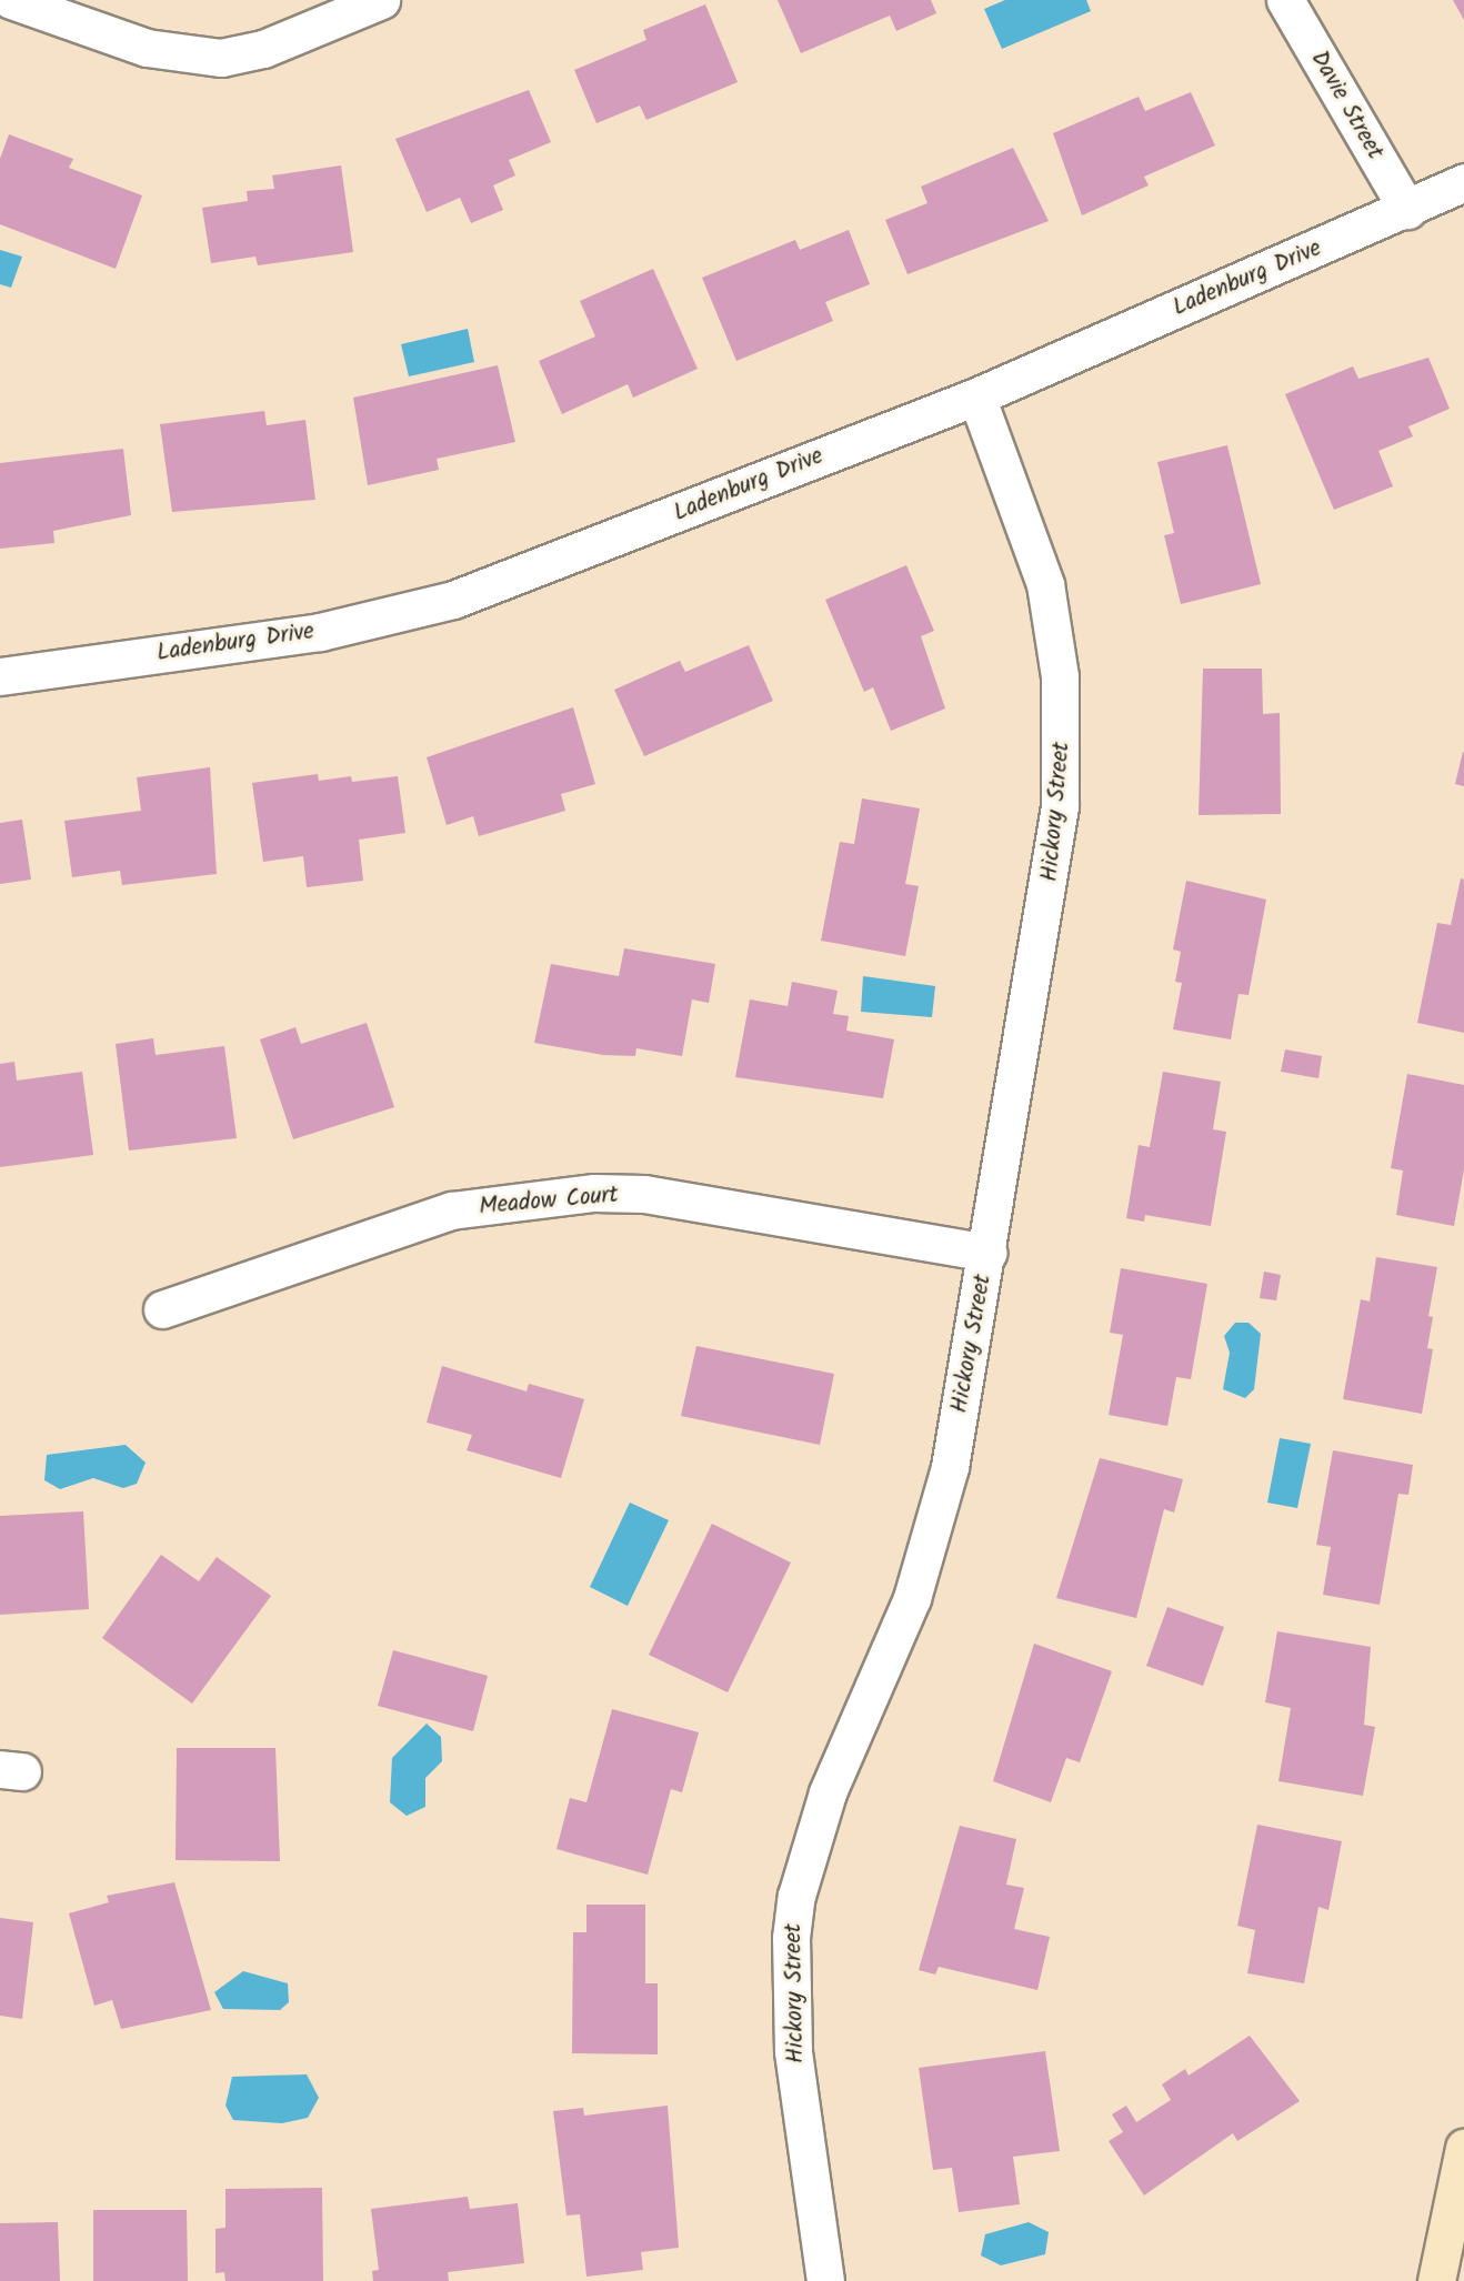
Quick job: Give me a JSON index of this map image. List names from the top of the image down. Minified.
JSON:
{"streets":{"street":["Davie Street","Ladenburg Drive","Hickory Street","Meadow Court"]},"crossings":[["Davie Street","Ladenburg Drive"],["Ladenburg Drive","Hickory Street"],["Hickory Street","Meadow Court"]]}
